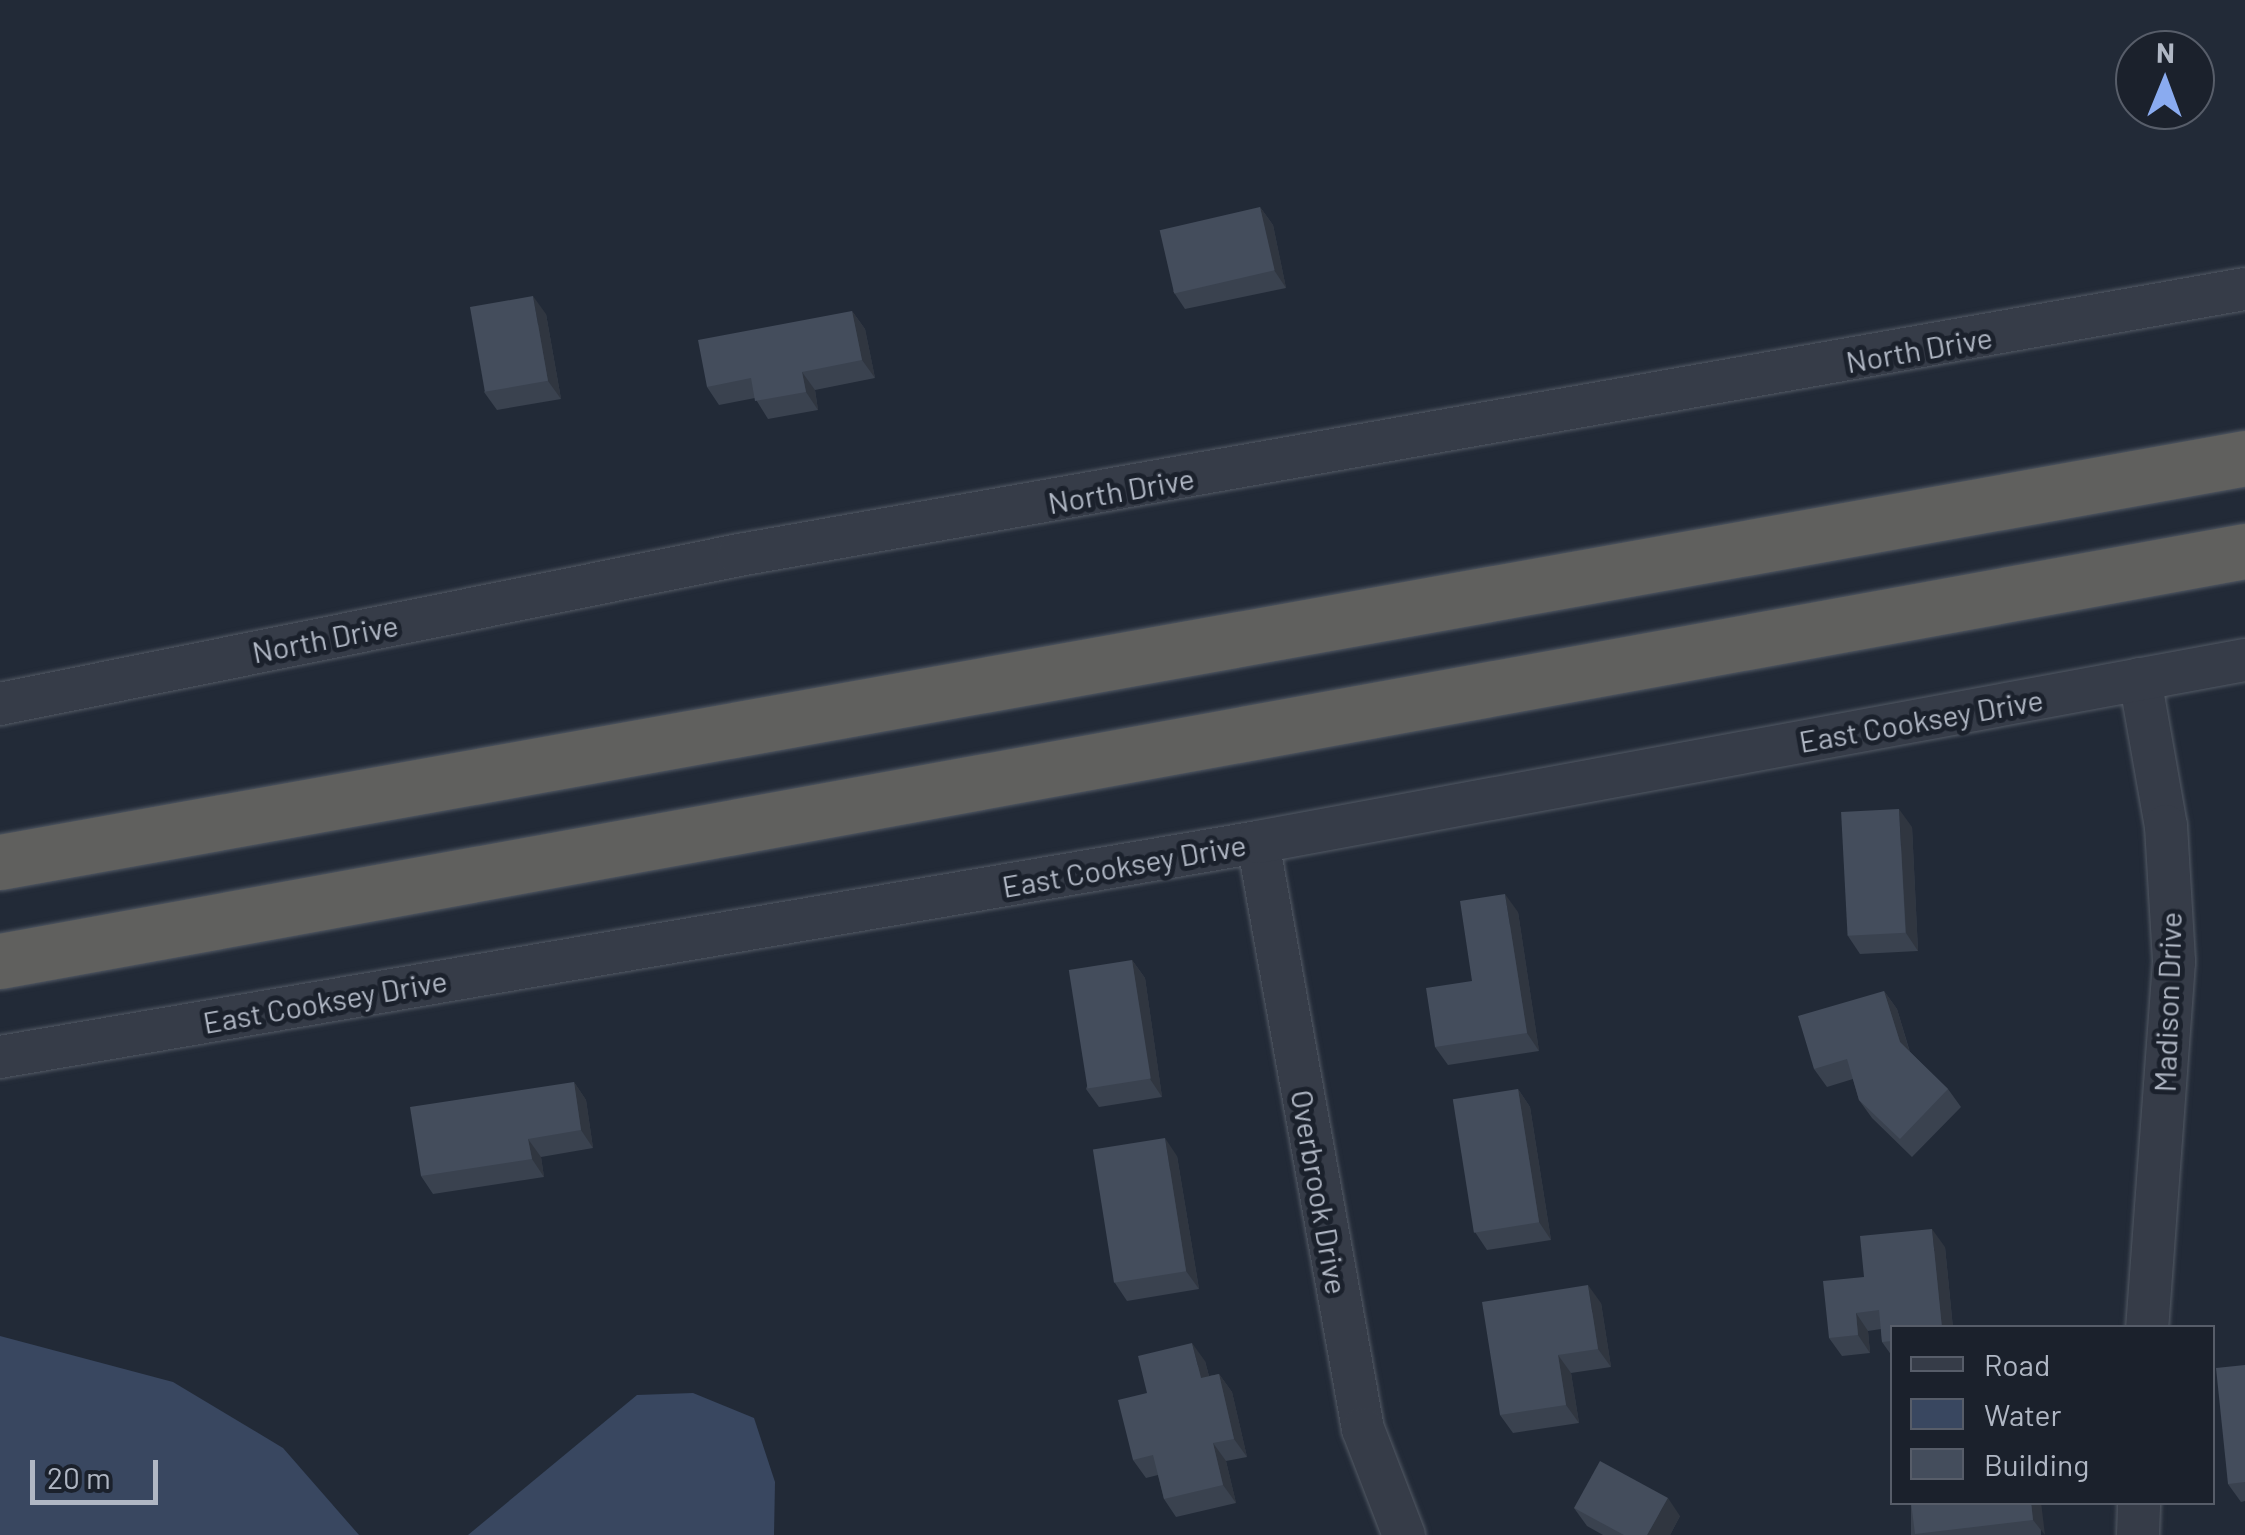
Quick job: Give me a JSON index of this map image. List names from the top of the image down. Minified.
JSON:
{"streets":{"street":["North Drive","East Cooksey Drive","Madison Drive","Overbrook Drive"]},"crossings":[["East Cooksey Drive","Madison Drive"],["East Cooksey Drive","Overbrook Drive"]],"legend":["Road","Water","Building"],"scale_bar":"20 m","north":"top"}
